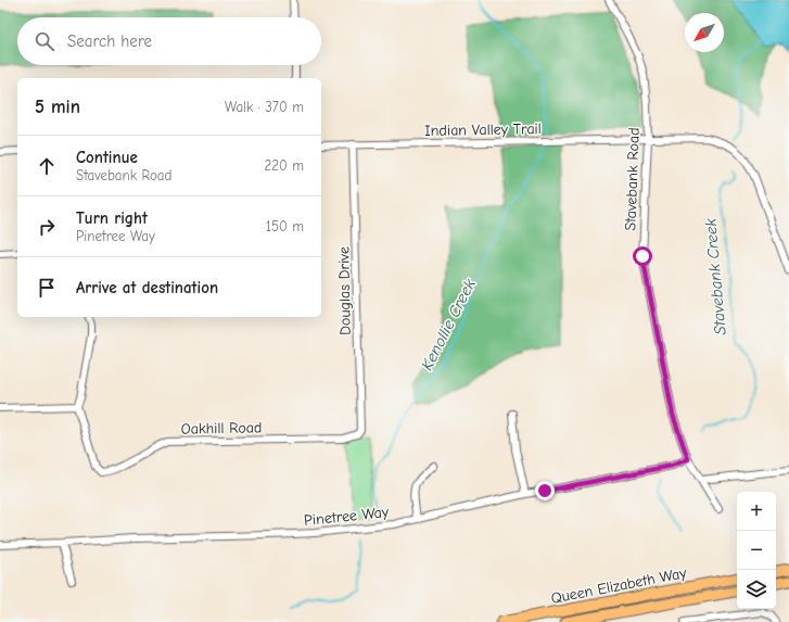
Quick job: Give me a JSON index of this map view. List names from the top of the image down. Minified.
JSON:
{"streets":{"highway":["Queen Elizabeth Way"],"street":["Indian Valley Trail","Stavebank Road","Douglas Drive","Oakhill Road","Pinetree Way"]},"crossings":[["Indian Valley Trail","Stavebank Road"],["Indian Valley Trail","Douglas Drive"],["Stavebank Road","Pinetree Way"],["Douglas Drive","Oakhill Road"]],"water":["Stavebank Creek","Kenollie Creek"],"north":"bottom left","page":{"search":"Search here","heading":["5 min","Walk · 370 m"],"list":[["Continue","Stavebank Road","220 m"],["Turn right","Pinetree Way","150 m"],"Arrive at destination"],"map_buttons":["+","−"]}}
